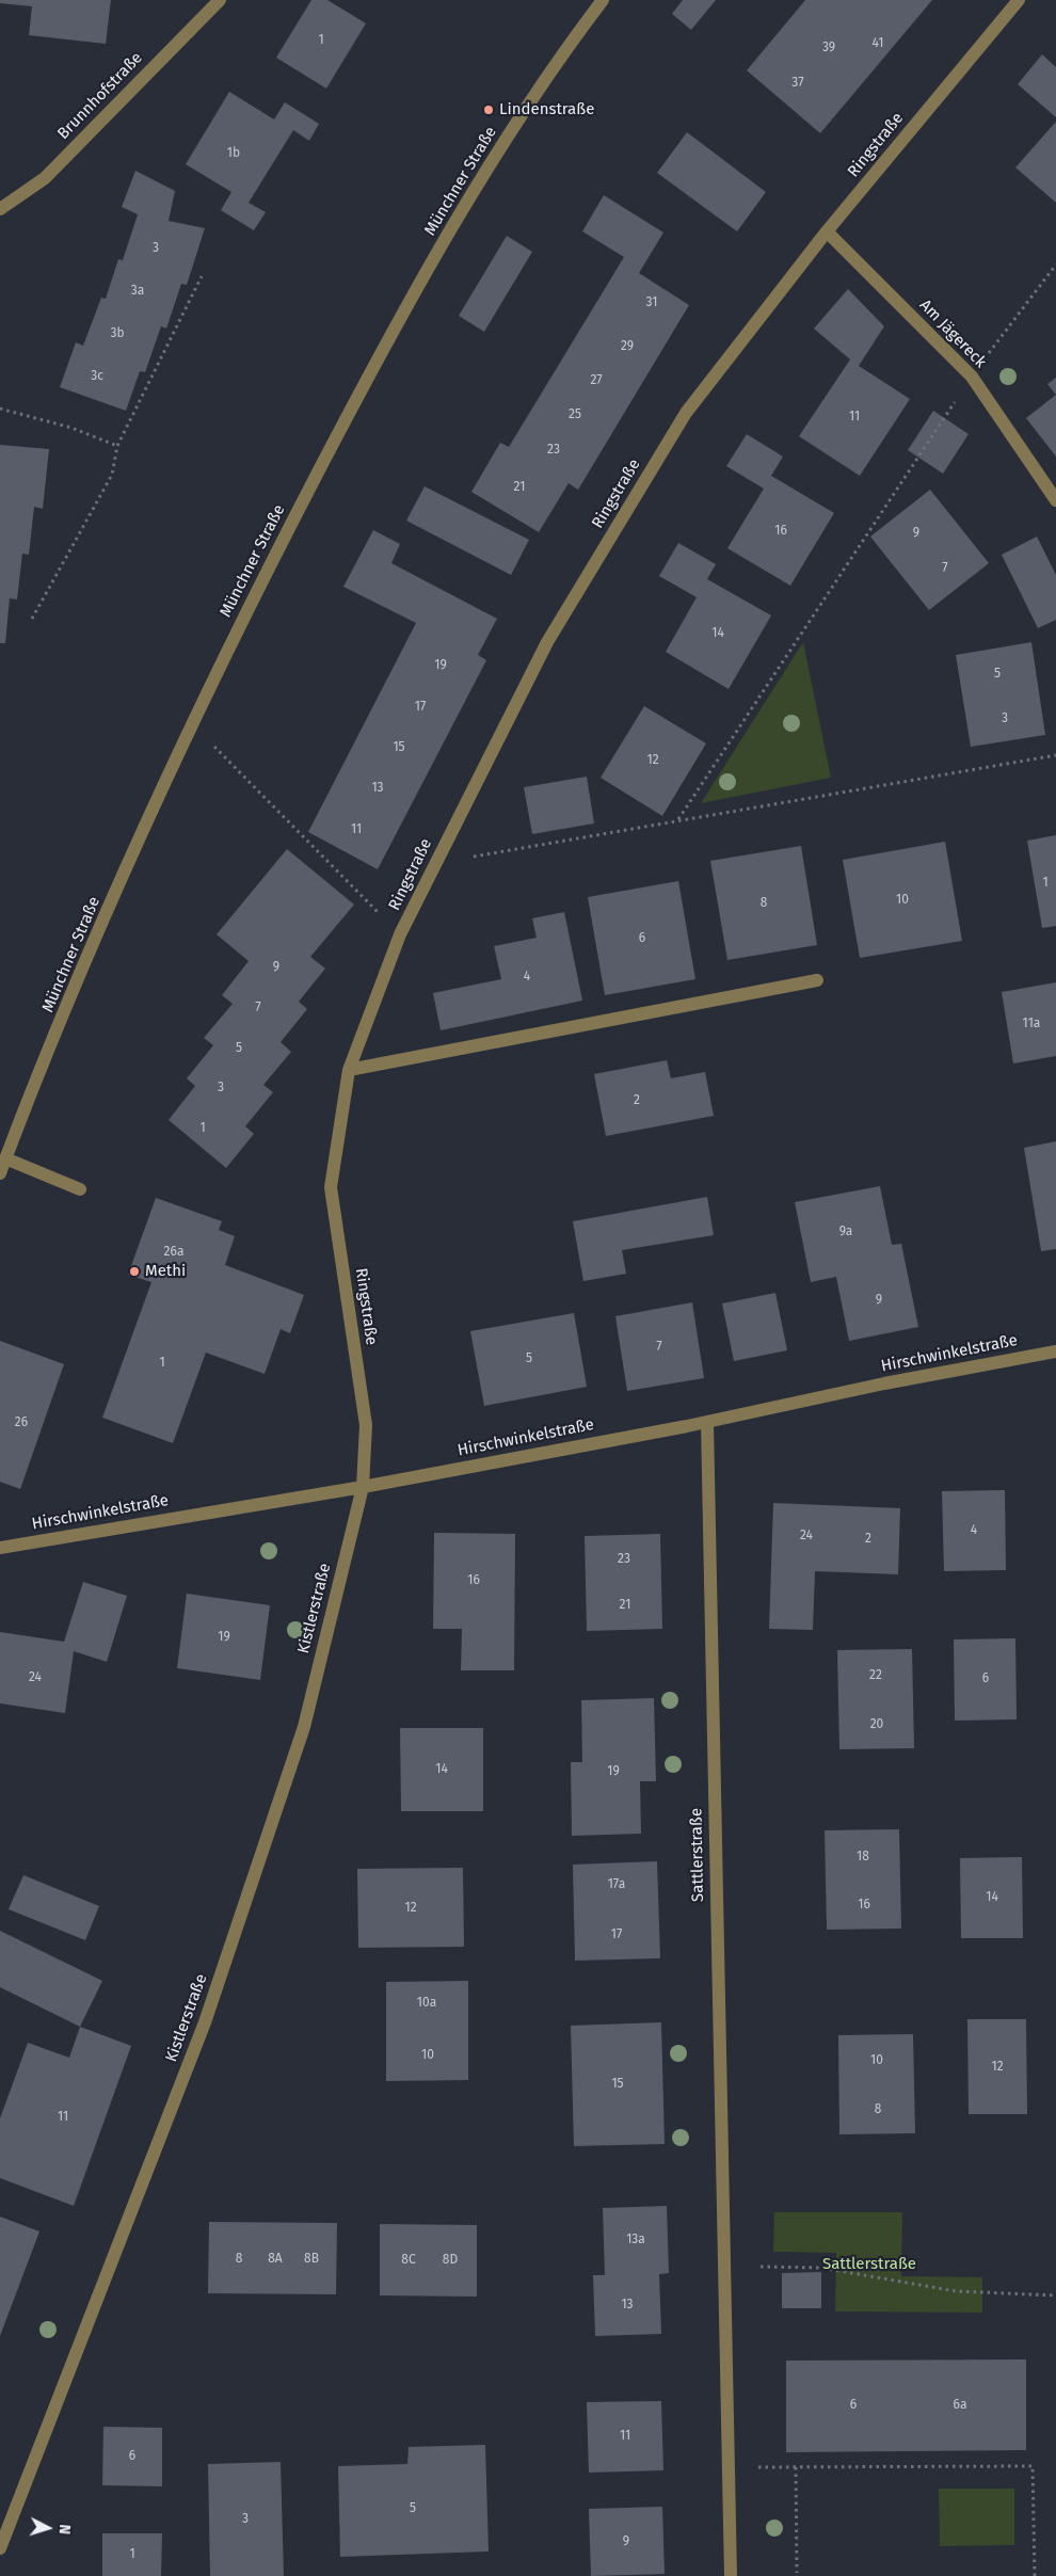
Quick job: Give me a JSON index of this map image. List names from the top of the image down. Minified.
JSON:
{"streets":{"street":["Brunnhofstraße","Ringstraße","Münchner Straße","Am Jägereck","Hirschwinkelstraße","Kistlerstraße","Sattlerstraße"]},"crossings":[["Ringstraße","Am Jägereck"],["Ringstraße","Hirschwinkelstraße"],["Ringstraße","Kistlerstraße"],["Hirschwinkelstraße","Kistlerstraße"],["Hirschwinkelstraße","Sattlerstraße"]],"parks":["Sattlerstraße"],"places":["Lindenstraße","Methi"],"house_numbers":["1","41","39","37","1b","3","3a","31","3b","29","3c","27","25","11","23","21","16","9","7","14","19","5","17","3","15","12","13","11","1","10","8","6","9","4","7","11a","5","3","2","1","9a","26a","9","7","5","1","26","4","24","2","23","16","21","19","22","24","6","20","14","19","18","17a","14","16","12","17","10a","10","10","12","15","8","11","13a","8","8A","8B","8C","8D","13","6","6a","11","6","5","3","9","1"],"north":"right"}
